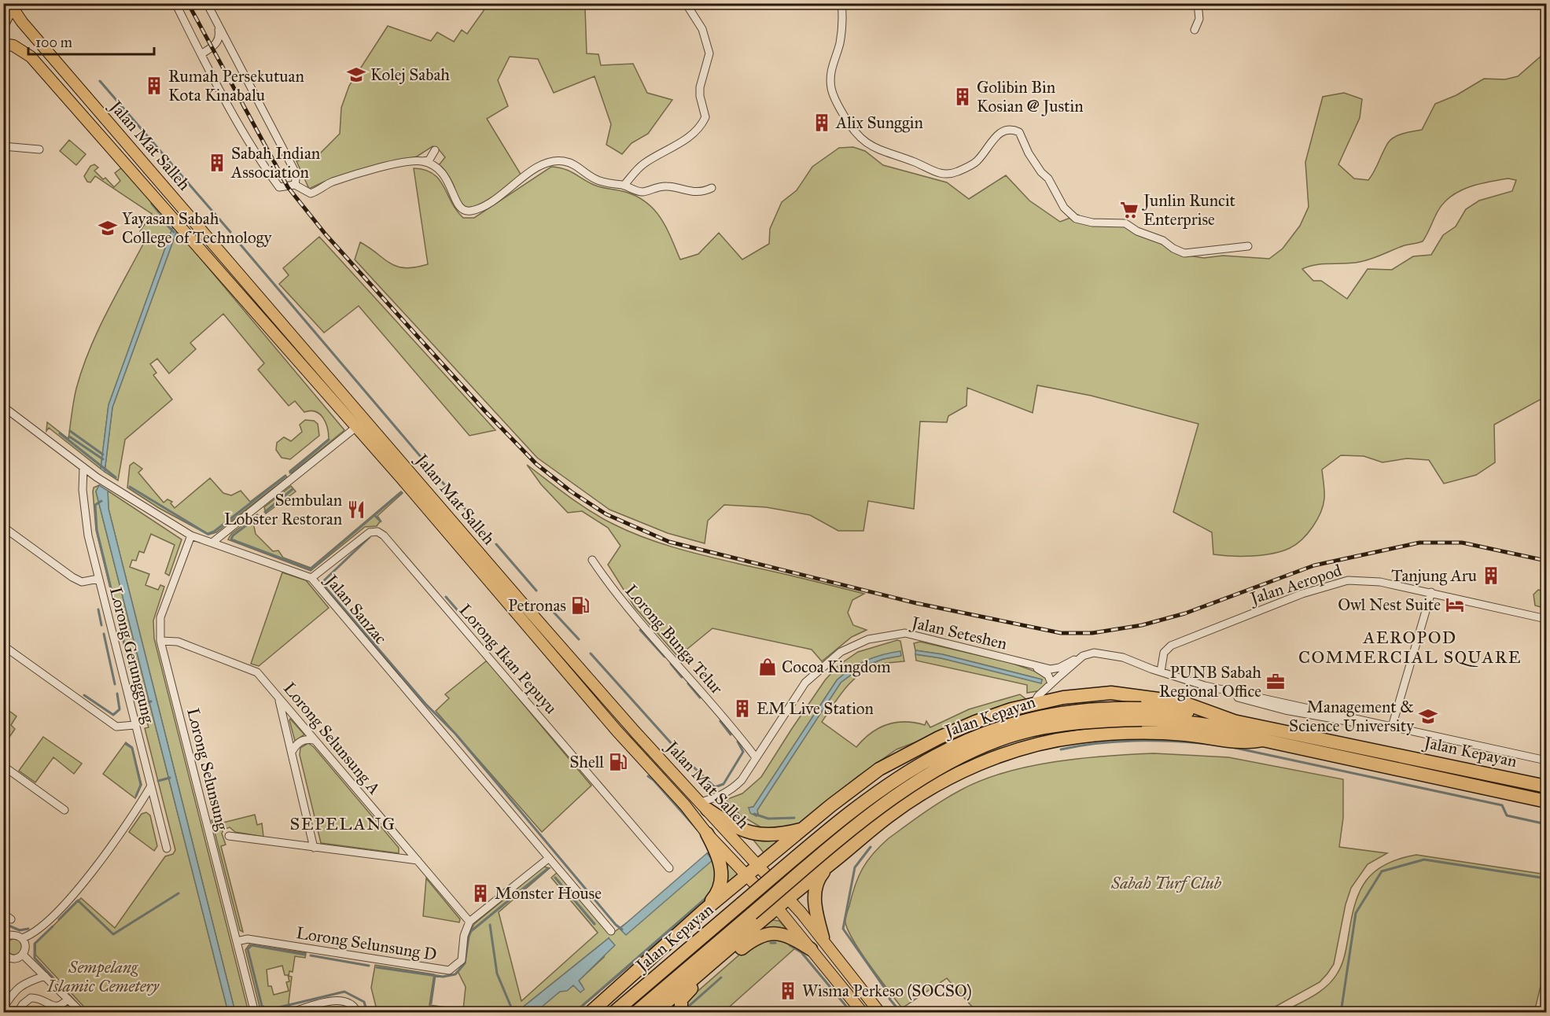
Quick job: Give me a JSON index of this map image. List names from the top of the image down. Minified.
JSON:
{"streets":{"highway":["Jalan Kepayan"],"main road":["Jalan Mat Salleh"],"street":["Jalan Aeropod","Jalan Sanzac","Jalan Seteshen","Lorong Bunga Telur","Lorong Gerunggung","Lorong Ikan Pepuyu","Lorong Selunsung A","Lorong Selunsung","Lorong Selunsung D"]},"crossings":[["Jalan Mat Salleh","Jalan Seteshen"],["Jalan Sanzac","Lorong Gerunggung"],["Jalan Sanzac","Lorong Ikan Pepuyu"],["Jalan Sanzac","Lorong Selunsung"],["Jalan Seteshen","Lorong Bunga Telur"],["Lorong Selunsung A","Lorong Selunsung"],["Lorong Selunsung A","Lorong Selunsung D"],["Lorong Selunsung","Lorong Selunsung D"]],"districts":["AEROPOD COMMERCIAL SQUARE","SEPELANG"],"parks":["Sabah Turf Club","Sempelang Islamic Cemetery"],"places":{"school or university":["Kolej Sabah","Yayasan Sabah College of Technology","Management & Science University"],"building":["Rumah Persekutuan Kota Kinabalu","Golibin Bin Kosian @ Justin","Alix Sunggin","Sabah Indian Association","Tanjung Aru","EM Live Station","Monster House","Wisma Perkeso (SOCSO)"],"supermarket":["Junlin Runcit Enterprise"],"restaurant":["Sembulan Lobster Restoran"],"hotel":["Owl Nest Suite"],"fuel station":["Petronas","Shell"],"shop":["Cocoa Kingdom"],"office":["PUNB Sabah Regional Office"]},"scale_bar":"100 m"}
